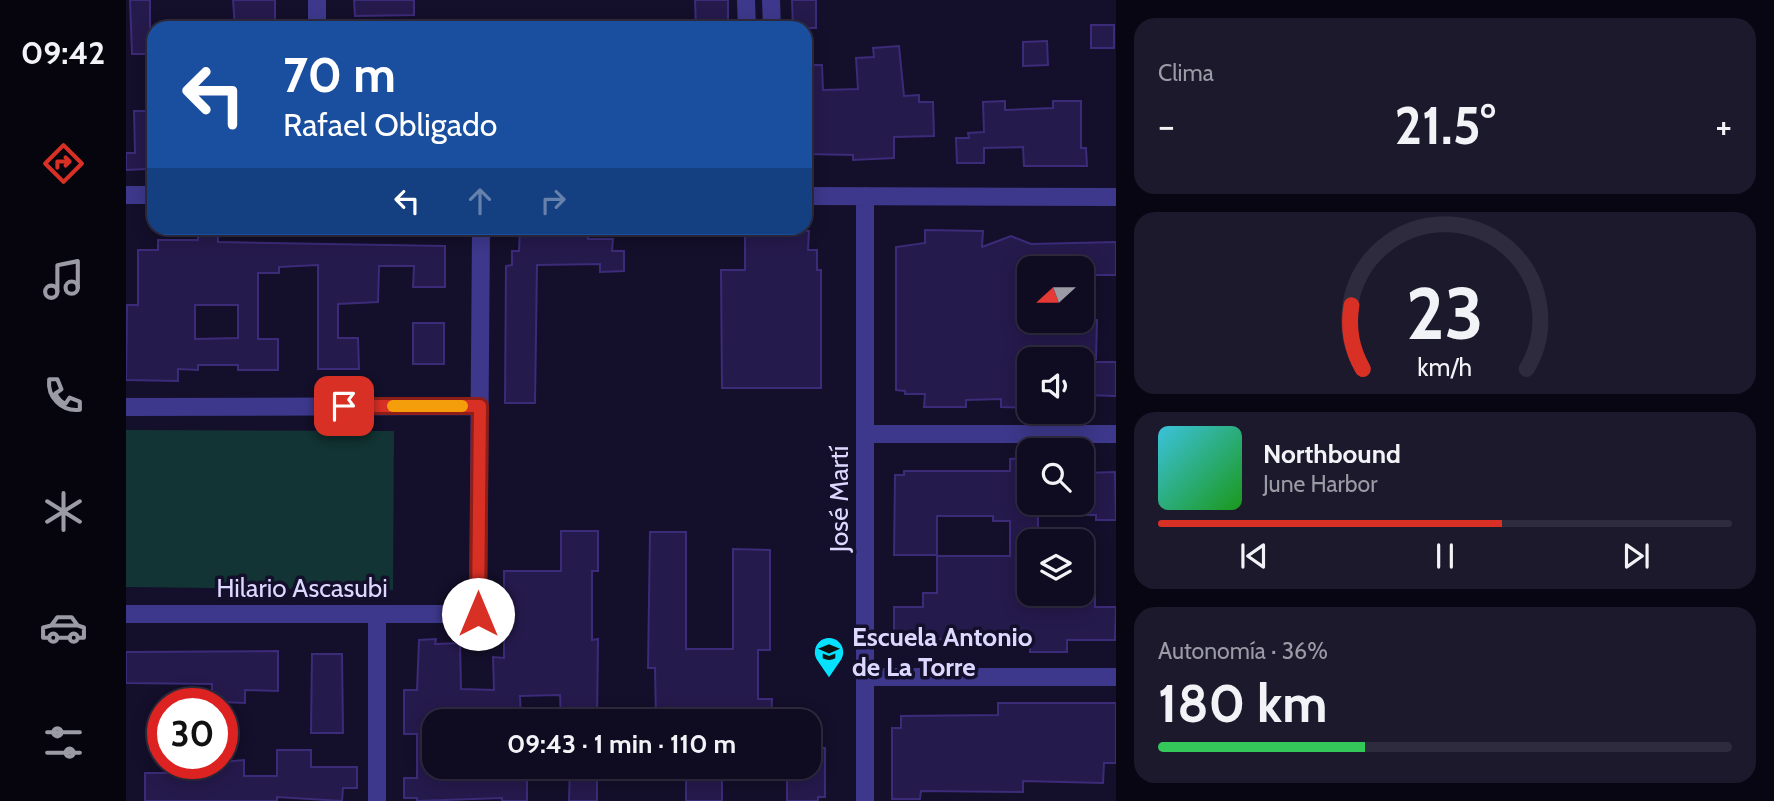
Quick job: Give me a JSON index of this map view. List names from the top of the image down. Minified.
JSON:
{"streets":{"street":["José Martí","Hilario Ascasubi"]},"places":{"school or university":["Escuela Antonio de La Torre"]},"north":"left","page":{"tabs":"09:42","tile":["Clima",["Autonomía · 36%","180 km"]],"turn":["70 m","Rafael Obligado"],"heat":["−","21.5°","+"],"song":["Northbound","June Harbor"],"limit":"30","trip":"09:43 · 1 min · 110 m","gauge":["23","km/h"]}}
